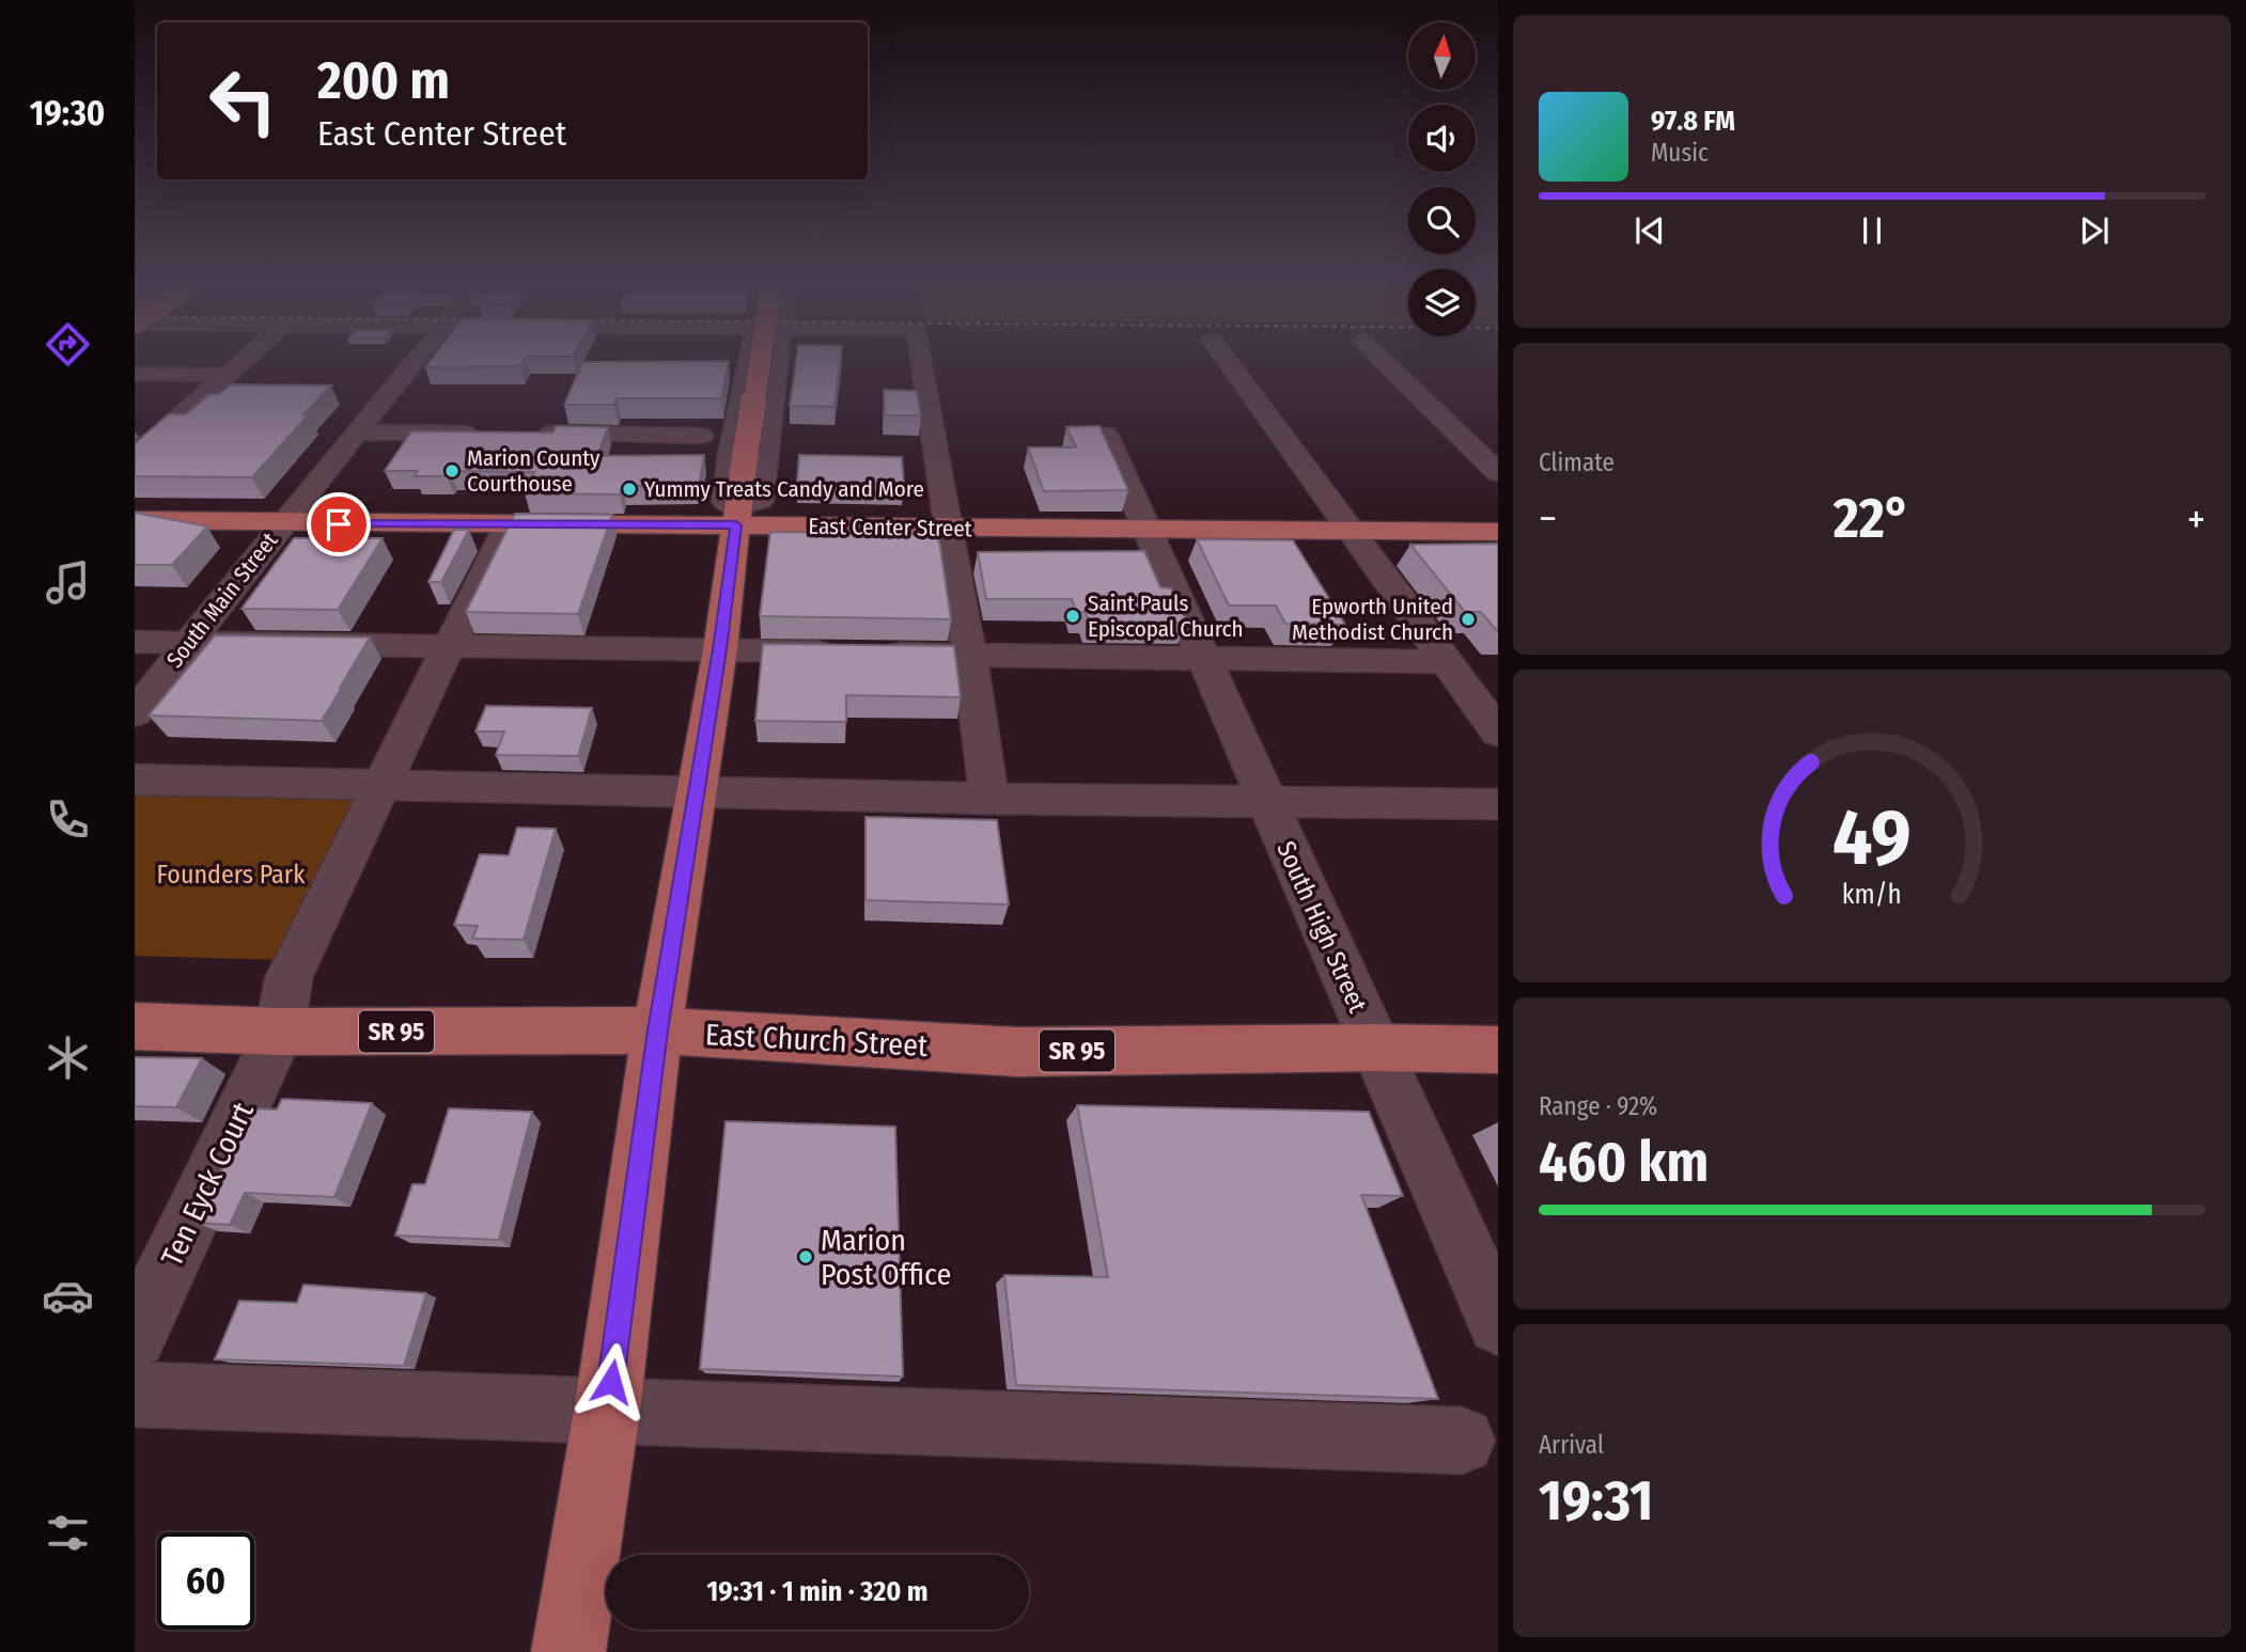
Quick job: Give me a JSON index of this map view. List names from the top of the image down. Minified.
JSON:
{"streets":{"main road":["East Center Street","SR 95","East Church Street"],"street":["South Main Street","South High Street","Ten Eyck Court"]},"crossings":[["East Center Street","South Main Street"],["East Center Street","South High Street"],["East Center Street","Ten Eyck Court"],["South High Street","East Church Street"],["East Church Street","Ten Eyck Court"]],"parks":["Founders Park"],"places":["Marion County Courthouse","Yummy Treats Candy and More","Saint Pauls Episcopal Church","Epworth United Methodist Church","Marion Post Office"],"north":"top","page":{"tabs":"19:30","turn":["200 m","East Center Street"],"song":["97.8 FM","Music"],"tile":["Climate",["Range · 92%","460 km"],["Arrival","19:31"]],"heat":["−","22°","+"],"limit":"60","trip":"19:31 · 1 min · 320 m","gauge":["49","km/h"]}}
